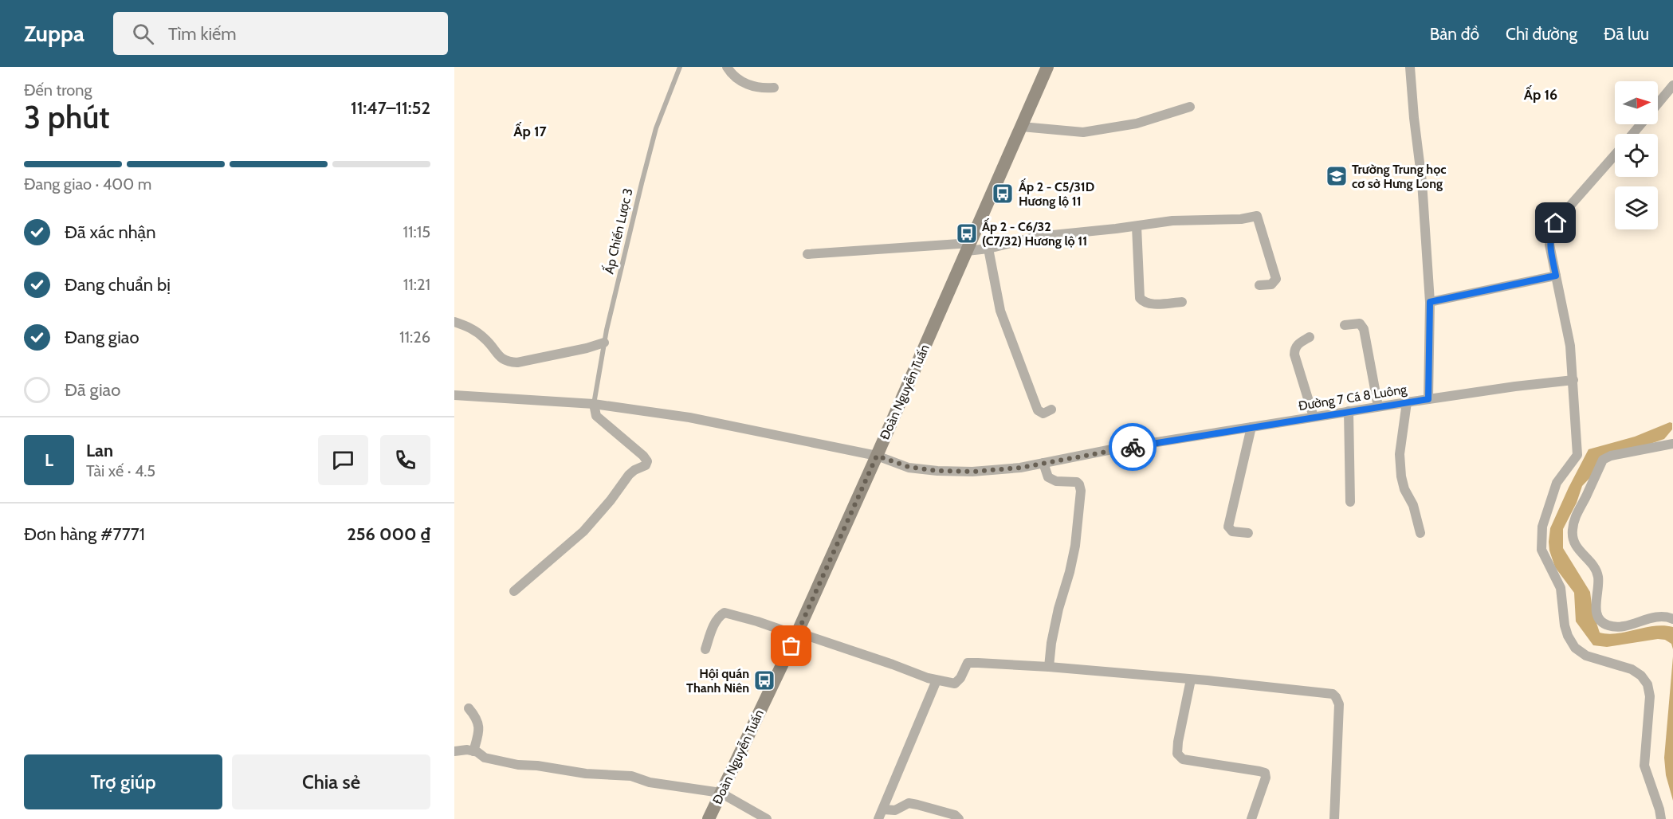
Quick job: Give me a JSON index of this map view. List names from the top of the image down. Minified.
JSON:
{"streets":{"main road":["Đoàn Nguyễn Tuấn"],"street":["Đường 7 Cá 8 Luông"],"lane":["Ấp Chiến Lược 3"]},"crossings":[["Ấp Chiến Lược 3","Đường 7 Cá 8 Luông"],["Đoàn Nguyễn Tuấn","Đường 7 Cá 8 Luông"]],"districts":["Ấp 16","Ấp 17"],"places":{"school or university":["Trường Trung học cơ sở Hưng Long"],"bus stop":["Ấp 2 - C5/31D Hương lộ 11","Ấp 2 - C6/32 (C7/32) Hương lộ 11","Hội quán Thanh Niên"]},"north":"right","page":{"header":"Zuppa","search":"Tìm kiếm","nav":["Bản đồ","Chỉ đường","Đã lưu"],"heading":["3 phút","Đến trong","11:47–11:52"],"panel":["Lan","Tài xế · 4.5","Đơn hàng #7771","256 000 ₫"],"bar":"Đang giao · 400 m","list":[["Đã xác nhận","11:15"],["Đang chuẩn bị","11:21"],["Đang giao","11:26"],"Đã giao"],"round":"L","buttons":["Trợ giúp","Chia sẻ"]}}
